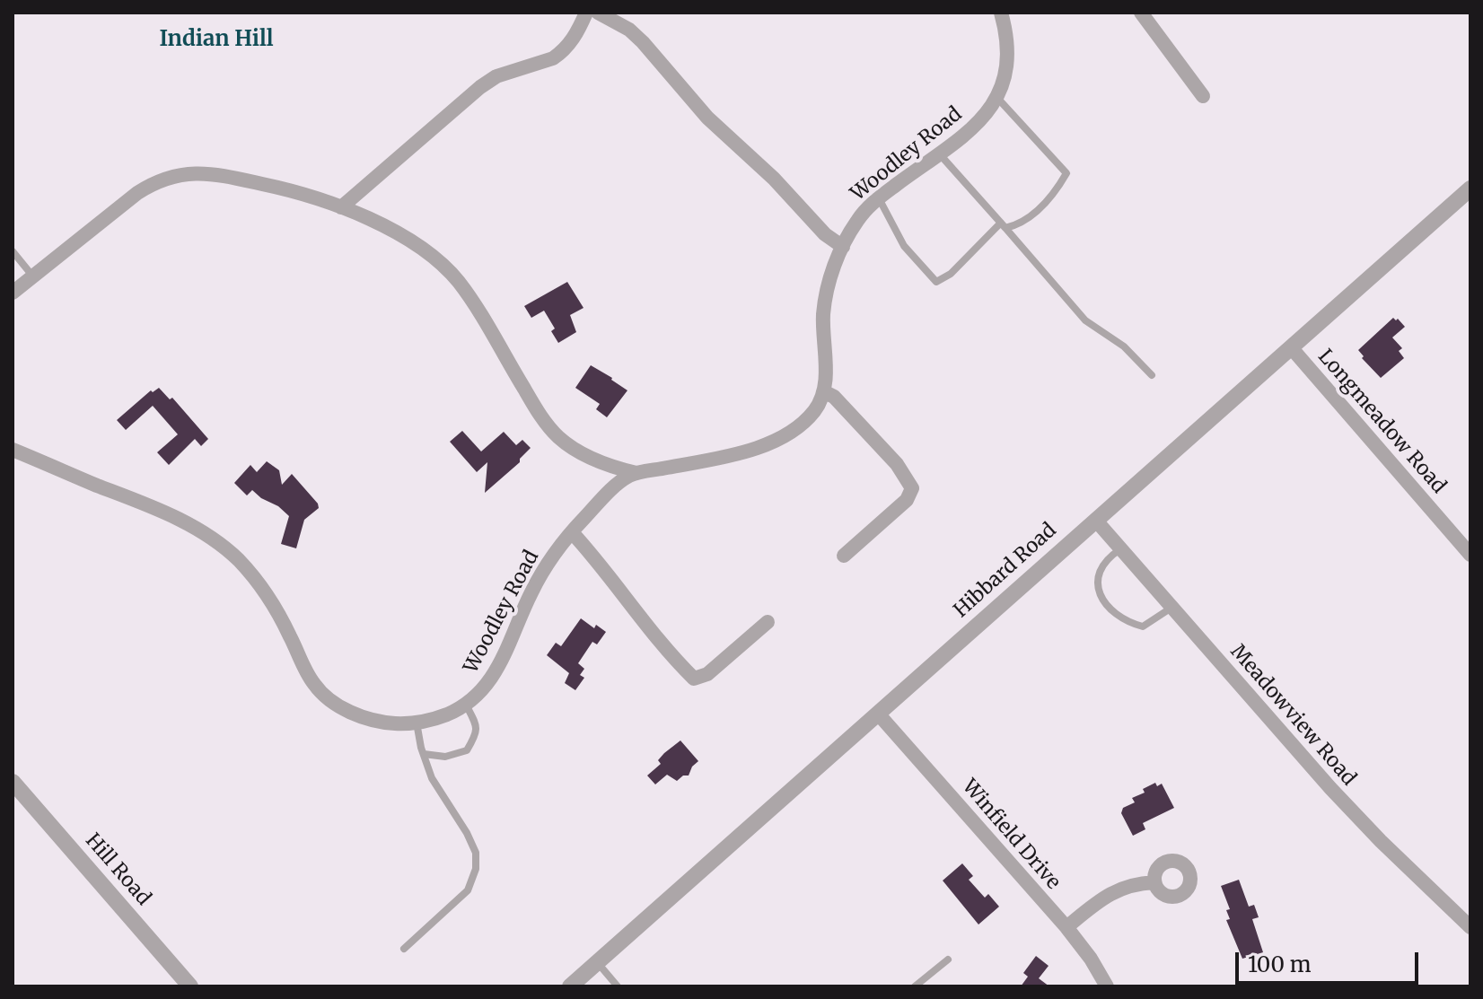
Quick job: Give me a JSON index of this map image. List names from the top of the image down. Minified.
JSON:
{"streets":{"street":["Woodley Road","Longmeadow Road","Hibbard Road","Meadowview Road","Winfield Drive","Hill Road"]},"crossings":[["Longmeadow Road","Hibbard Road"],["Hibbard Road","Meadowview Road"],["Hibbard Road","Winfield Drive"]],"districts":["Indian Hill"],"scale_bar":"100 m"}
